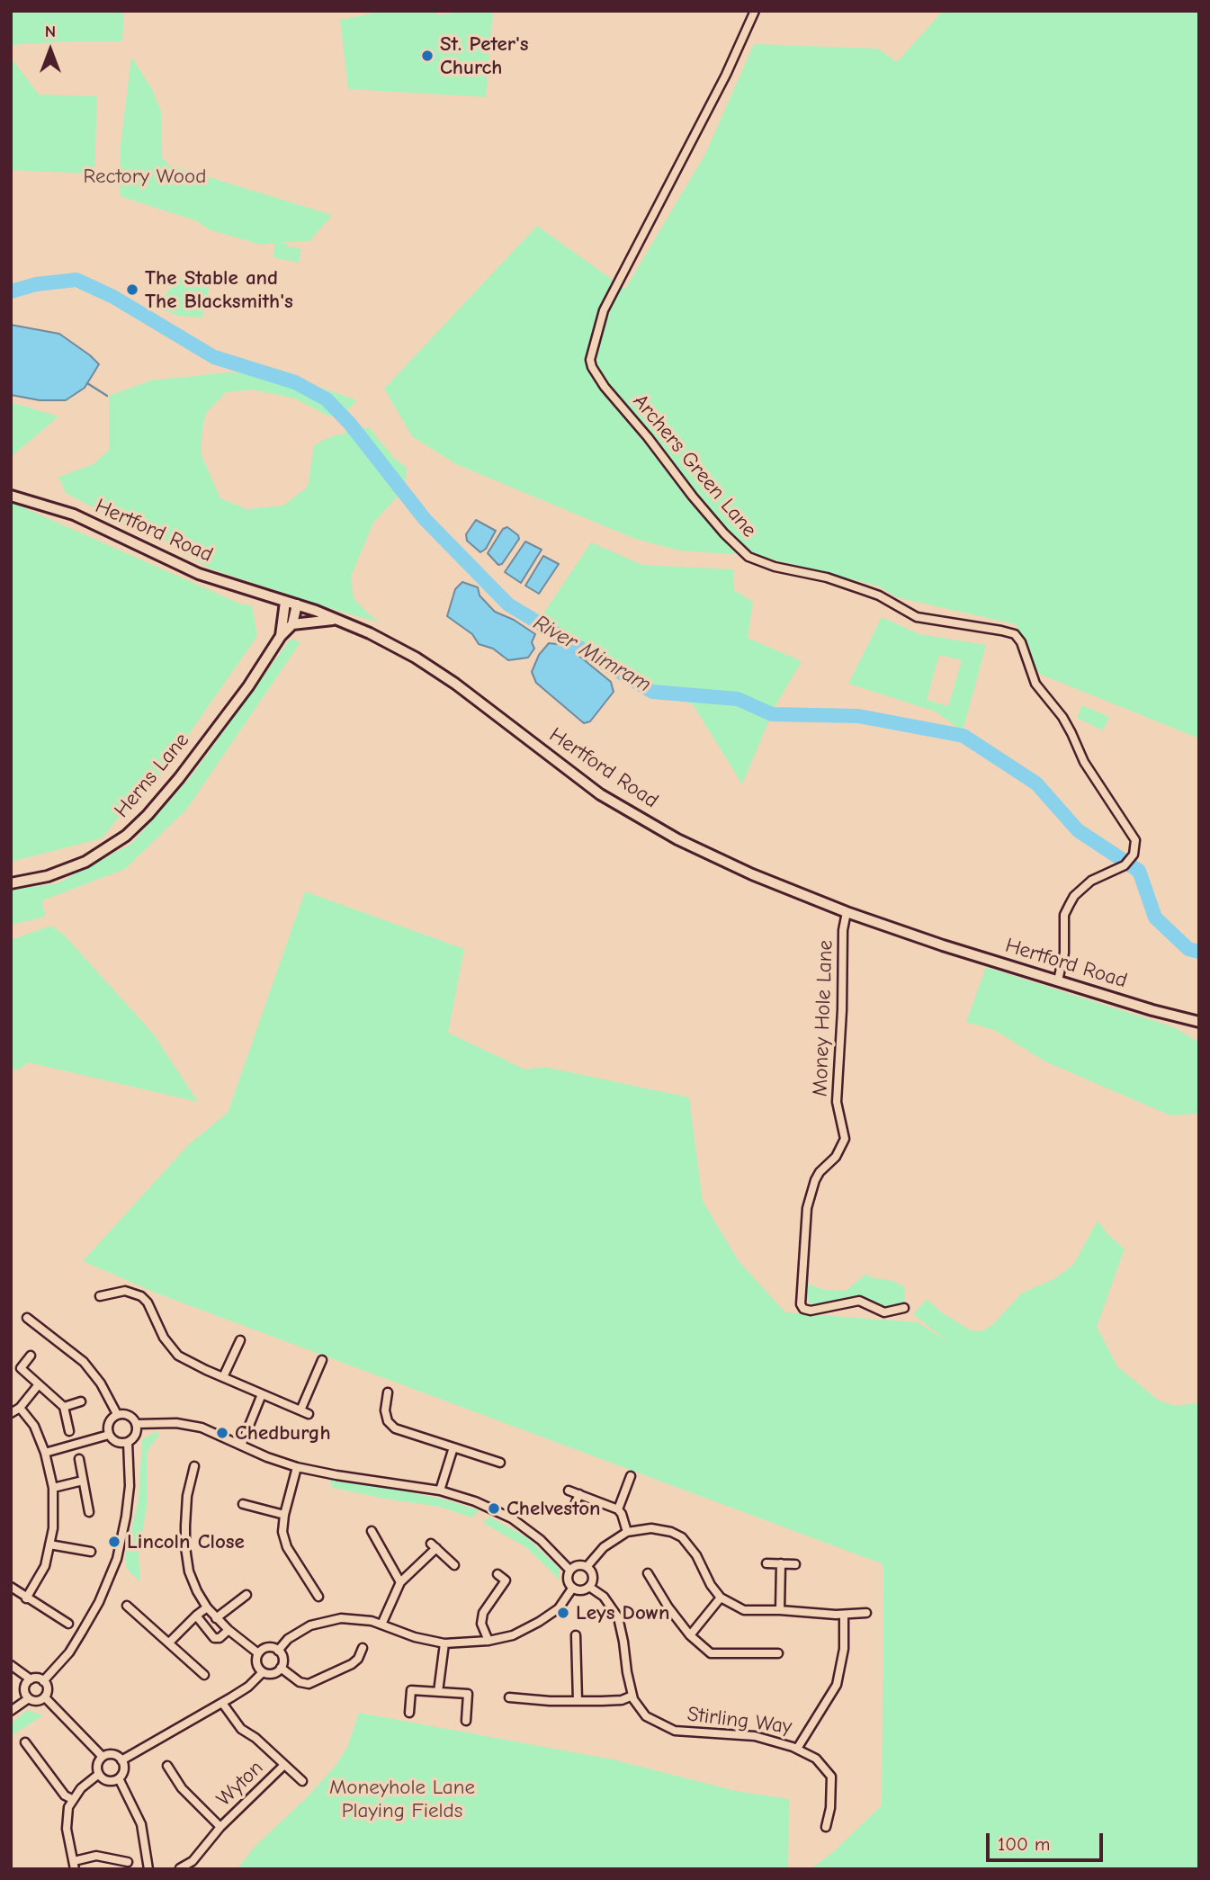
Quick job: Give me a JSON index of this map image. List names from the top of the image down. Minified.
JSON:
{"streets":{"main road":["Hertford Road","Herns Lane"],"street":["Archers Green Lane","Money Hole Lane","Stirling Way","Wyton"]},"crossings":[["Archers Green Lane","Hertford Road"],["Hertford Road","Herns Lane"],["Hertford Road","Money Hole Lane"]],"water":["River Mimram"],"parks":["Rectory Wood","Moneyhole Lane Playing Fields"],"places":["St. Peter's Church","The Stable and The Blacksmith's","Chedburgh","Chelveston","Lincoln Close","Leys Down"],"scale_bar":"100 m","north":"top"}
